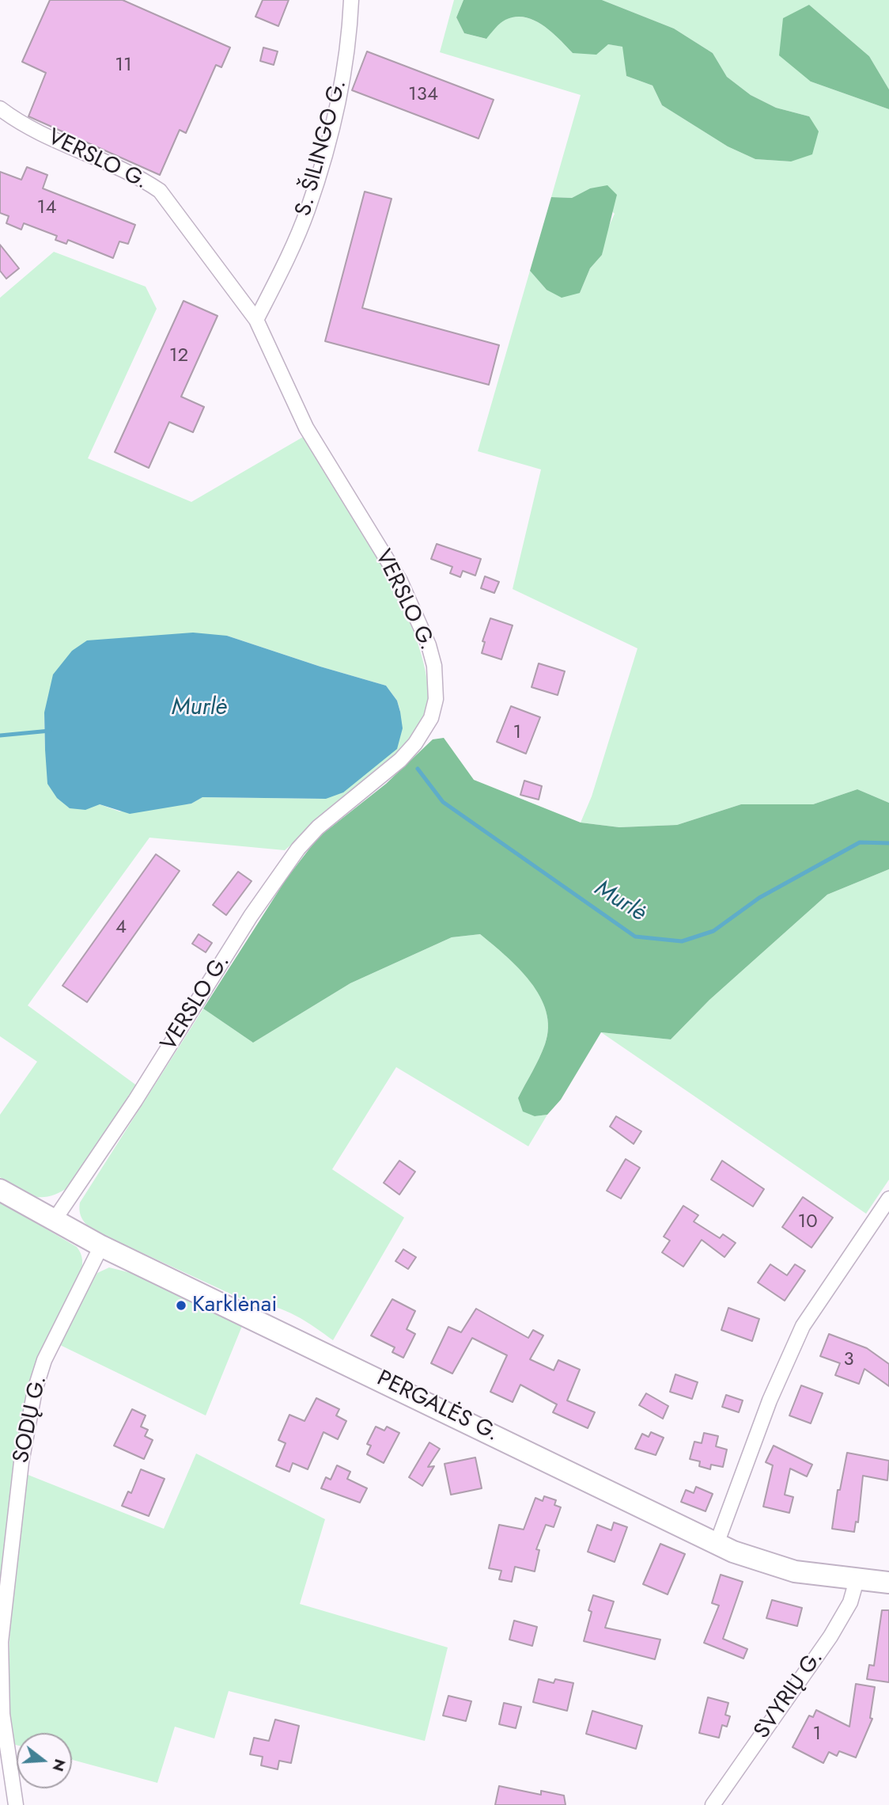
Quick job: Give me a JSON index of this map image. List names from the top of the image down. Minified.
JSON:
{"streets":{"main road":["PERGALĖS G."],"street":["S. ŠILINGO G.","VERSLO G.","SODŲ G.","SVYRIŲ G."]},"crossings":[["S. ŠILINGO G.","VERSLO G."],["VERSLO G.","PERGALĖS G."],["PERGALĖS G.","SODŲ G."],["PERGALĖS G.","SVYRIŲ G."]],"water":["Murlė"],"places":["Karklėnai"],"house_numbers":["11","134","14","12","1","4","10","3","1"],"north":"right"}
